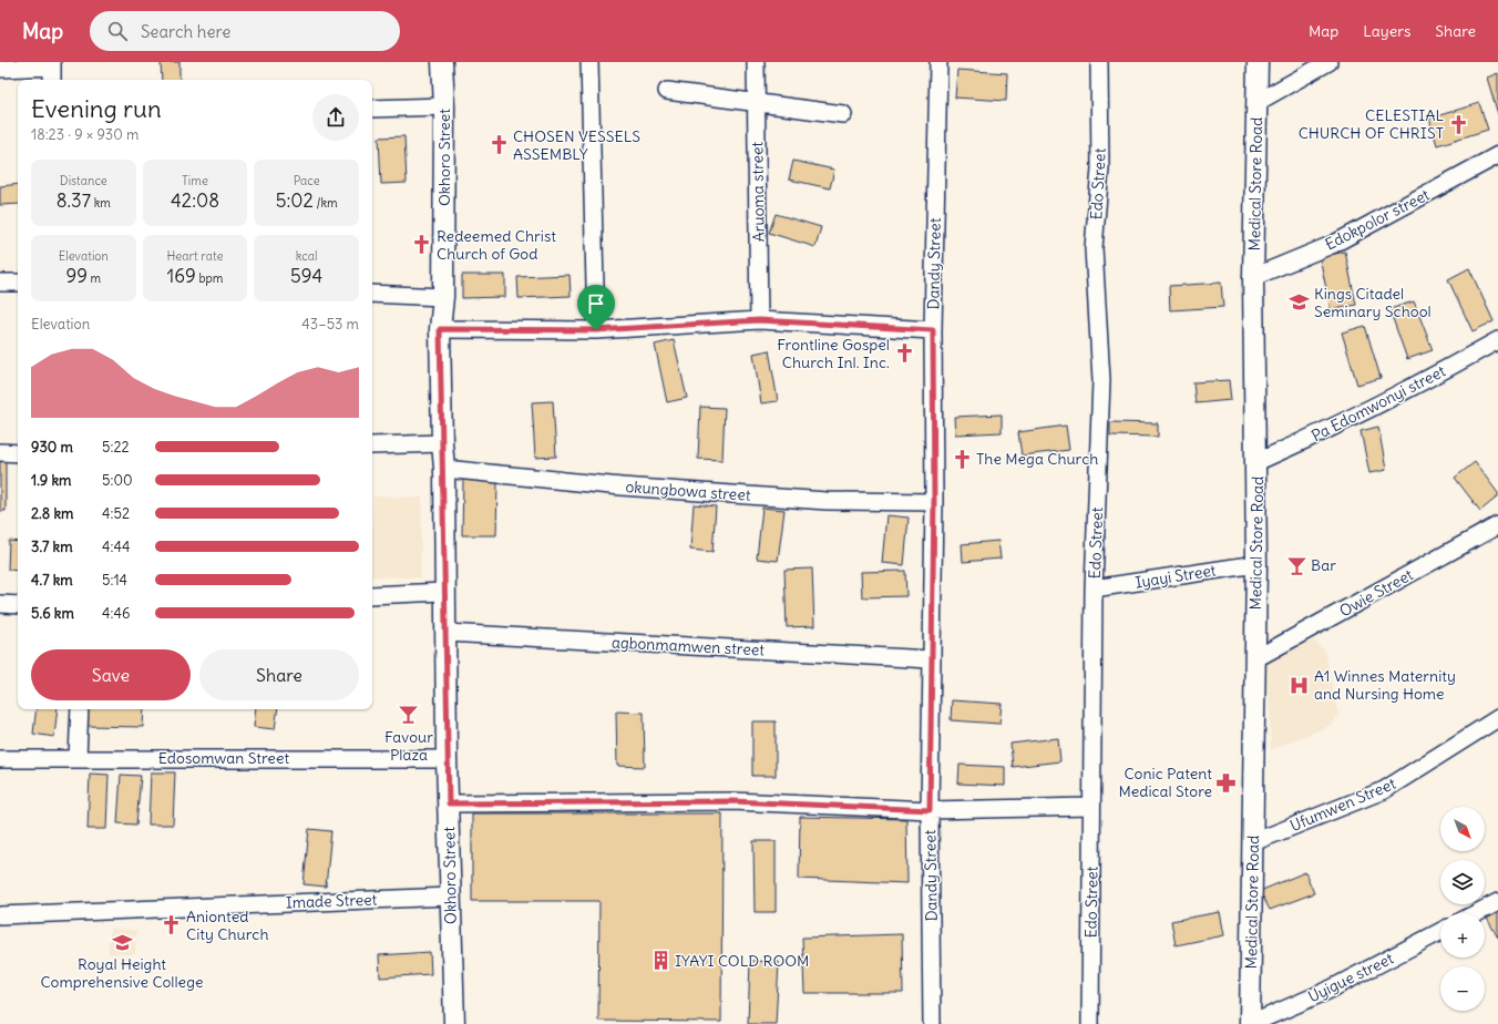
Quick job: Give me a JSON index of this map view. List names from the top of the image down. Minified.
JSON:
{"streets":{"street":["Okhoro Street","Edo Street","Medical Store Road","Aruoma street","Edokpolor street","Dandy Street","Pa Edomwonyi street","okungbowa street","Iyayi Street","Owie Street","agbonmamwen street","Edosomwan Street","Ufumwen Street","Imade Street","Uyigue street"]},"crossings":[["Okhoro Street","okungbowa street"],["Okhoro Street","agbonmamwen street"],["Okhoro Street","Edosomwan Street"],["Okhoro Street","Imade Street"],["Edo Street","Iyayi Street"],["Medical Store Road","Edokpolor street"],["Medical Store Road","Pa Edomwonyi street"],["Medical Store Road","Iyayi Street"],["Medical Store Road","Owie Street"],["Medical Store Road","Ufumwen Street"],["Medical Store Road","Uyigue street"],["Dandy Street","okungbowa street"],["Dandy Street","agbonmamwen street"]],"places":{"church":["CELESTIAL CHURCH OF CHRIST","CHOSEN VESSELS ASSEMBLY","Redeemed Christ Church of God","Frontline Gospel Church Inl. Inc.","The Mega Church","Anionted City Church"],"school or university":["Kings Citadel Seminary School","Royal Height Comprehensive College"],"bar":["Bar","Favour Plaza"],"hospital":["A1 Winnes Maternity and Nursing Home"],"pharmacy":["Conic Patent Medical Store"],"building":["IYAYI COLD ROOM"]},"north":"bottom right","page":{"header":"Map","search":"Search here","nav":["Map","Layers","Share"],"heading":["Evening run","18:23 · 9 × 930 m"],"stats":[["Distance","8.37 km"],["Time","42:08"],["Pace","5:02 /km"],["Elevation","99 m"],["Heart rate","169 bpm"],["kcal","594"]],"chart":["Elevation","43–53 m"],"list":[{"name":"930 m","note":"5:22"},{"name":"1.9 km","note":"5:00"},{"name":"2.8 km","note":"4:52"},{"name":"3.7 km","note":"4:44"},{"name":"4.7 km","note":"5:14"},{"name":"5.6 km","note":"4:46"}],"buttons":["Save","Share"],"map_buttons":["+","−"]}}
